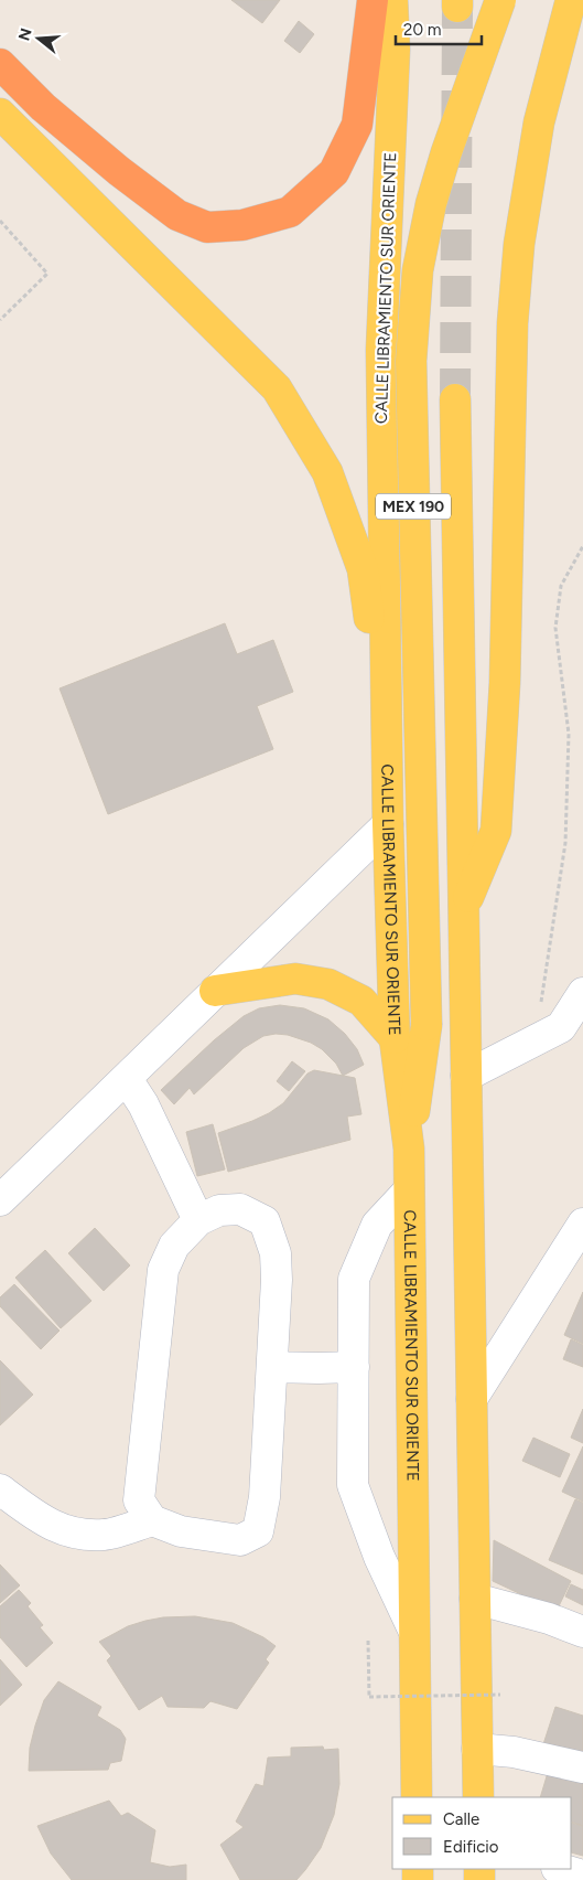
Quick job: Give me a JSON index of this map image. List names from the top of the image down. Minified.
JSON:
{"streets":{"main road":["CALLE LIBRAMIENTO SUR ORIENTE","MEX 190"]},"crossings":[["CALLE LIBRAMIENTO SUR ORIENTE","MEX 190"]],"legend":["Calle","Edificio"],"scale_bar":"20 m","north":"left"}
